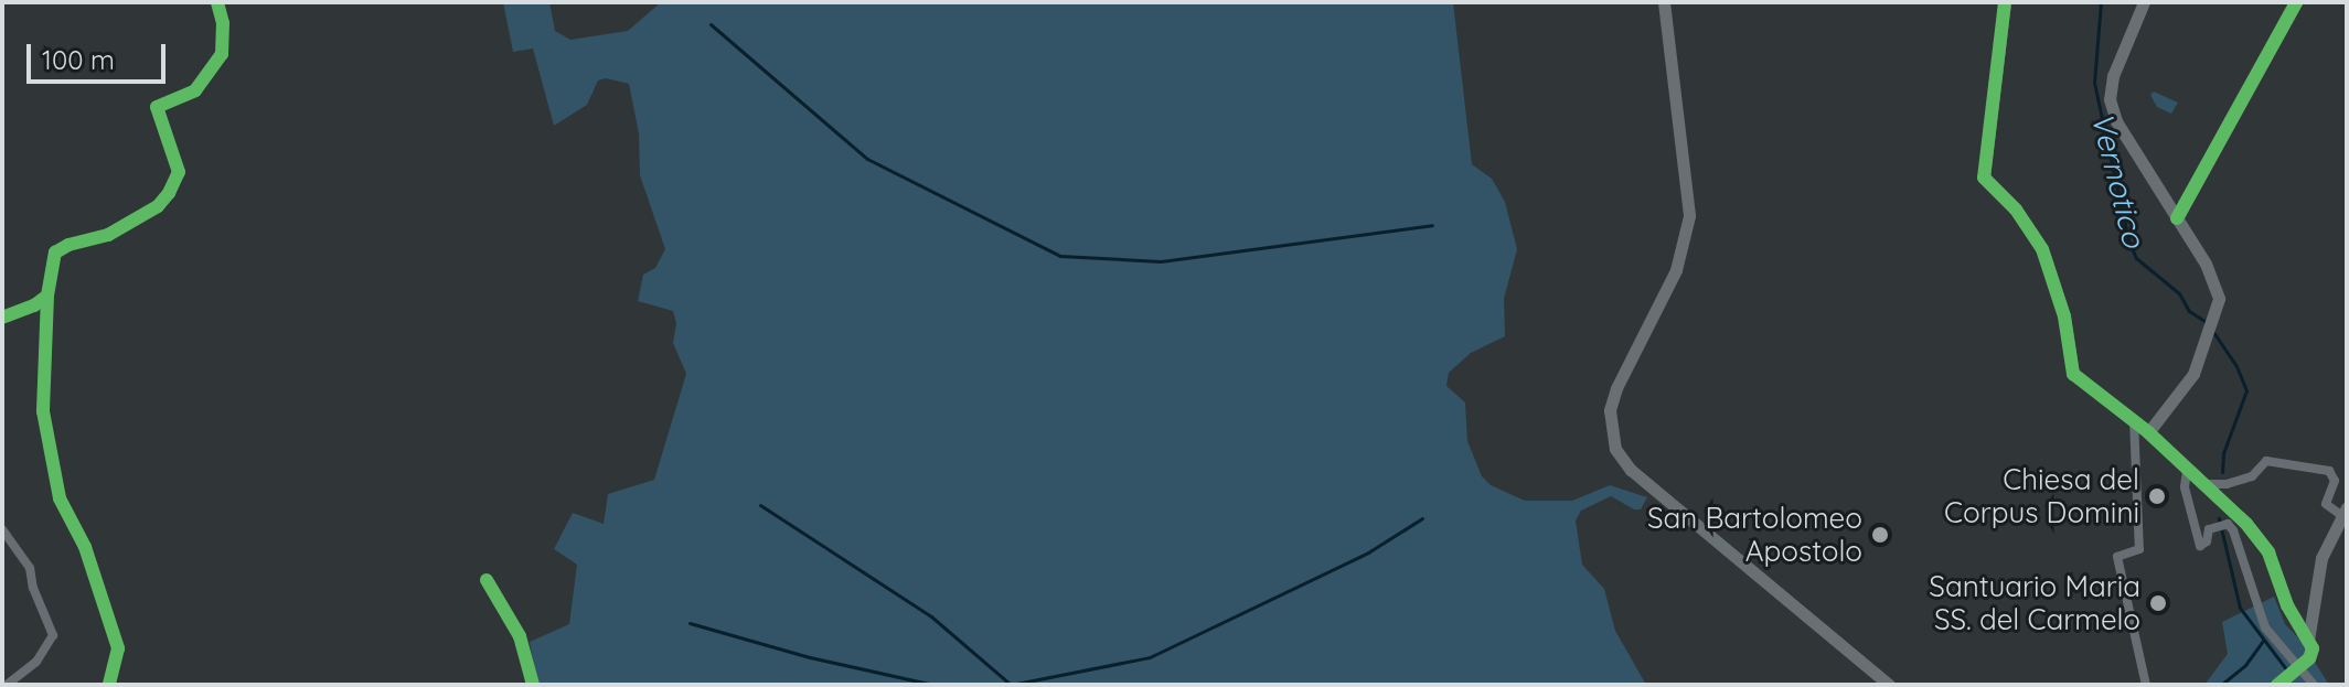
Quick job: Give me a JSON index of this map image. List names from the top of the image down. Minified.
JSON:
{"water":["Vernotico"],"places":["Chiesa del Corpus Domini","San Bartolomeo Apostolo","Santuario Maria SS. del Carmelo"],"scale_bar":"100 m"}
